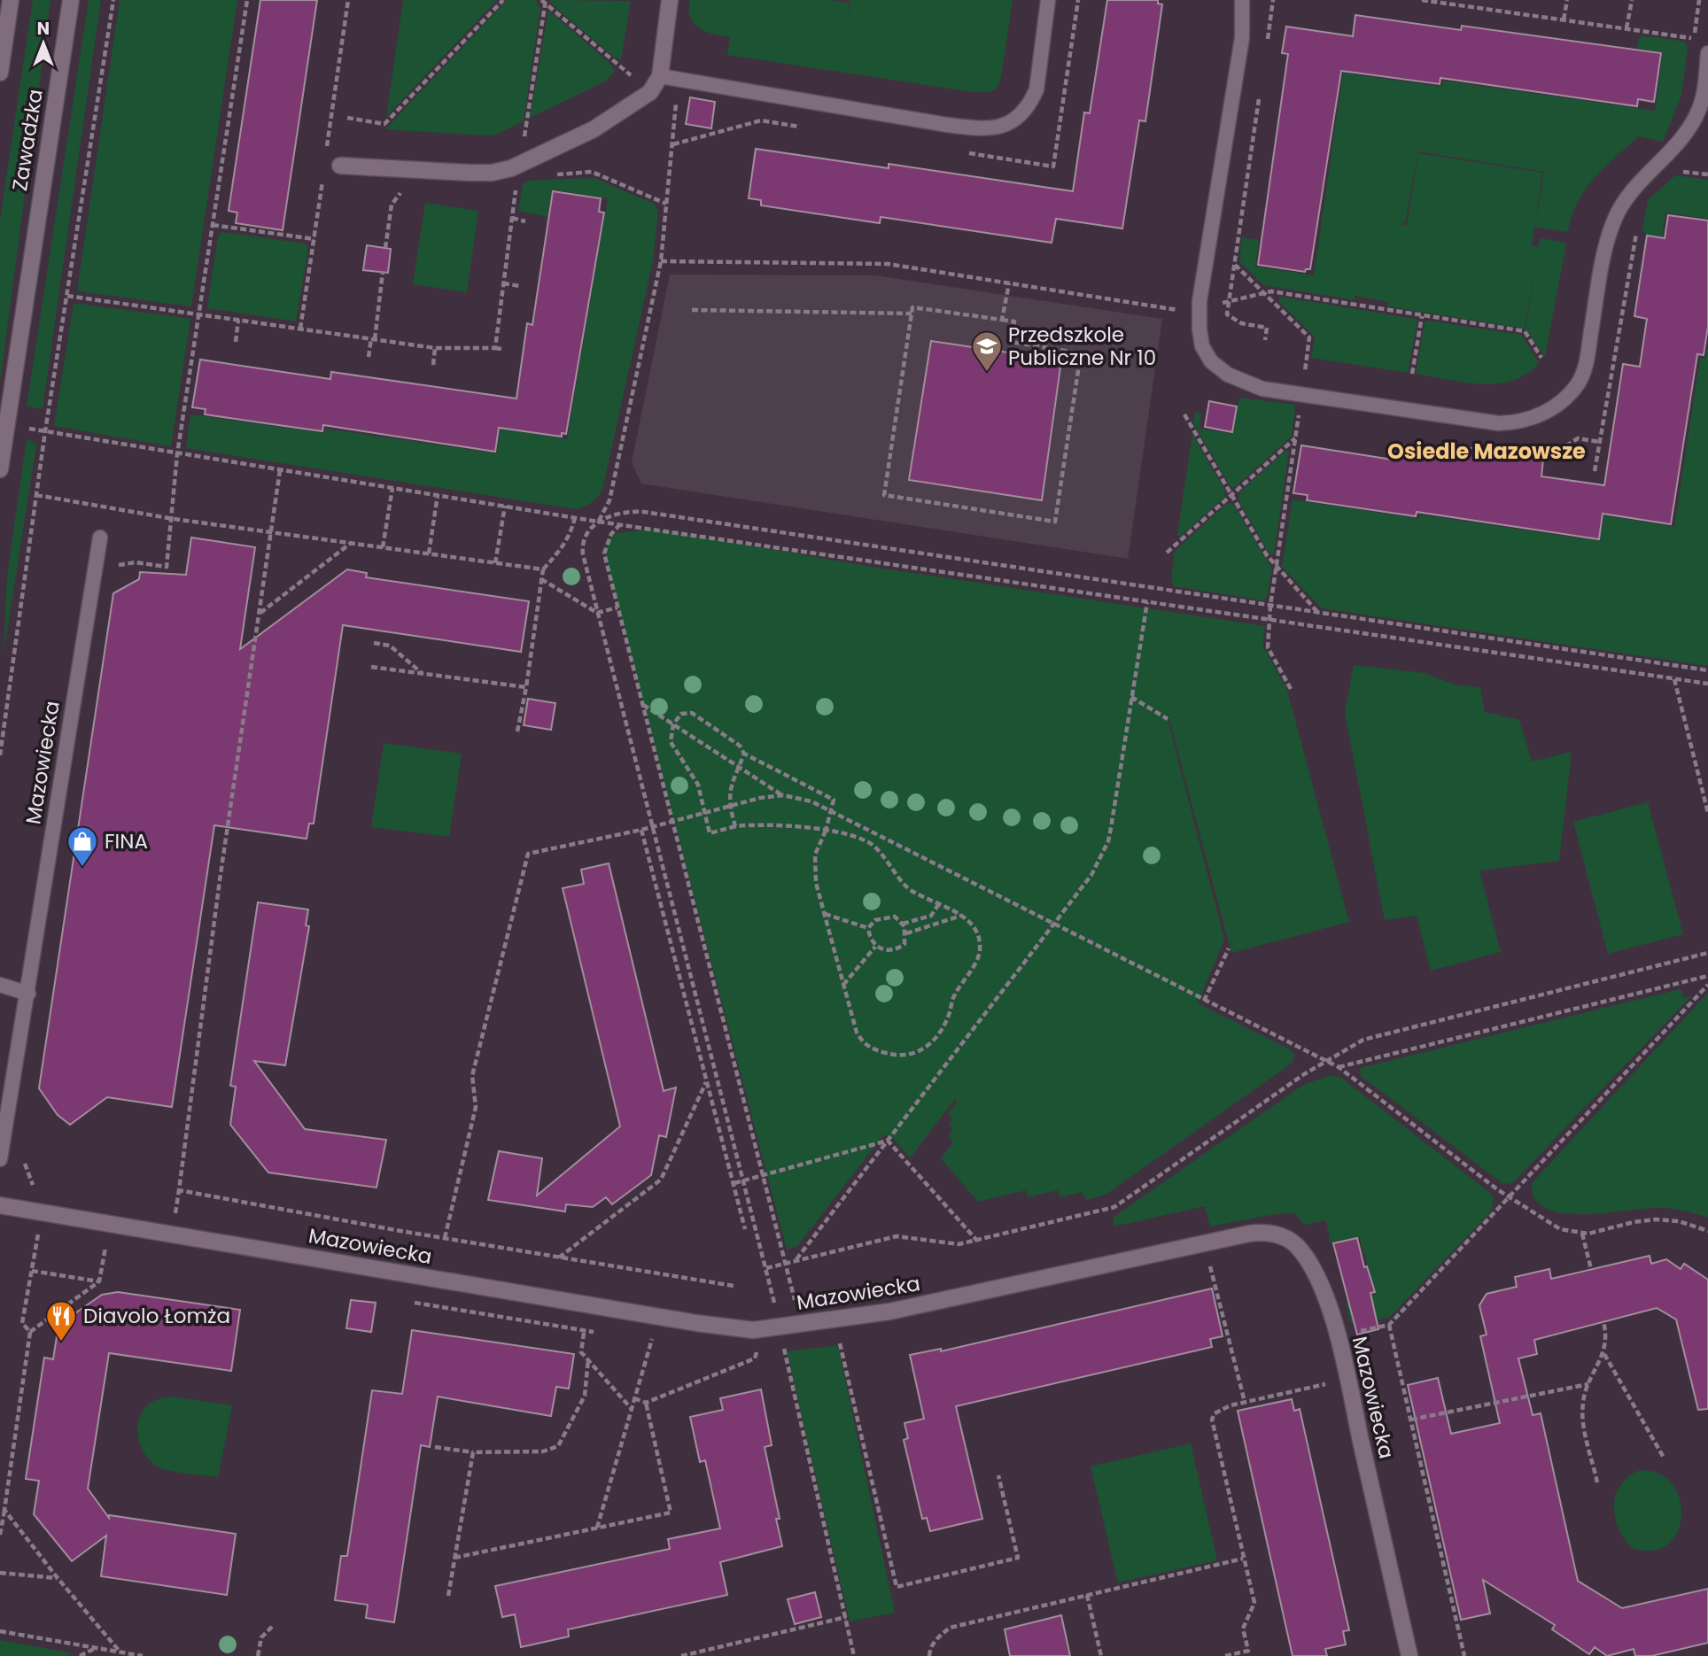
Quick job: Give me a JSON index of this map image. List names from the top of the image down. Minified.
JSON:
{"streets":{"street":["Zawadzka","Mazowiecka"]},"districts":["Osiedle Mazowsze"],"places":{"school or university":["Przedszkole Publiczne Nr 10"],"shop":["FINA"],"restaurant":["Diavolo Łomża"]},"north":"top"}
